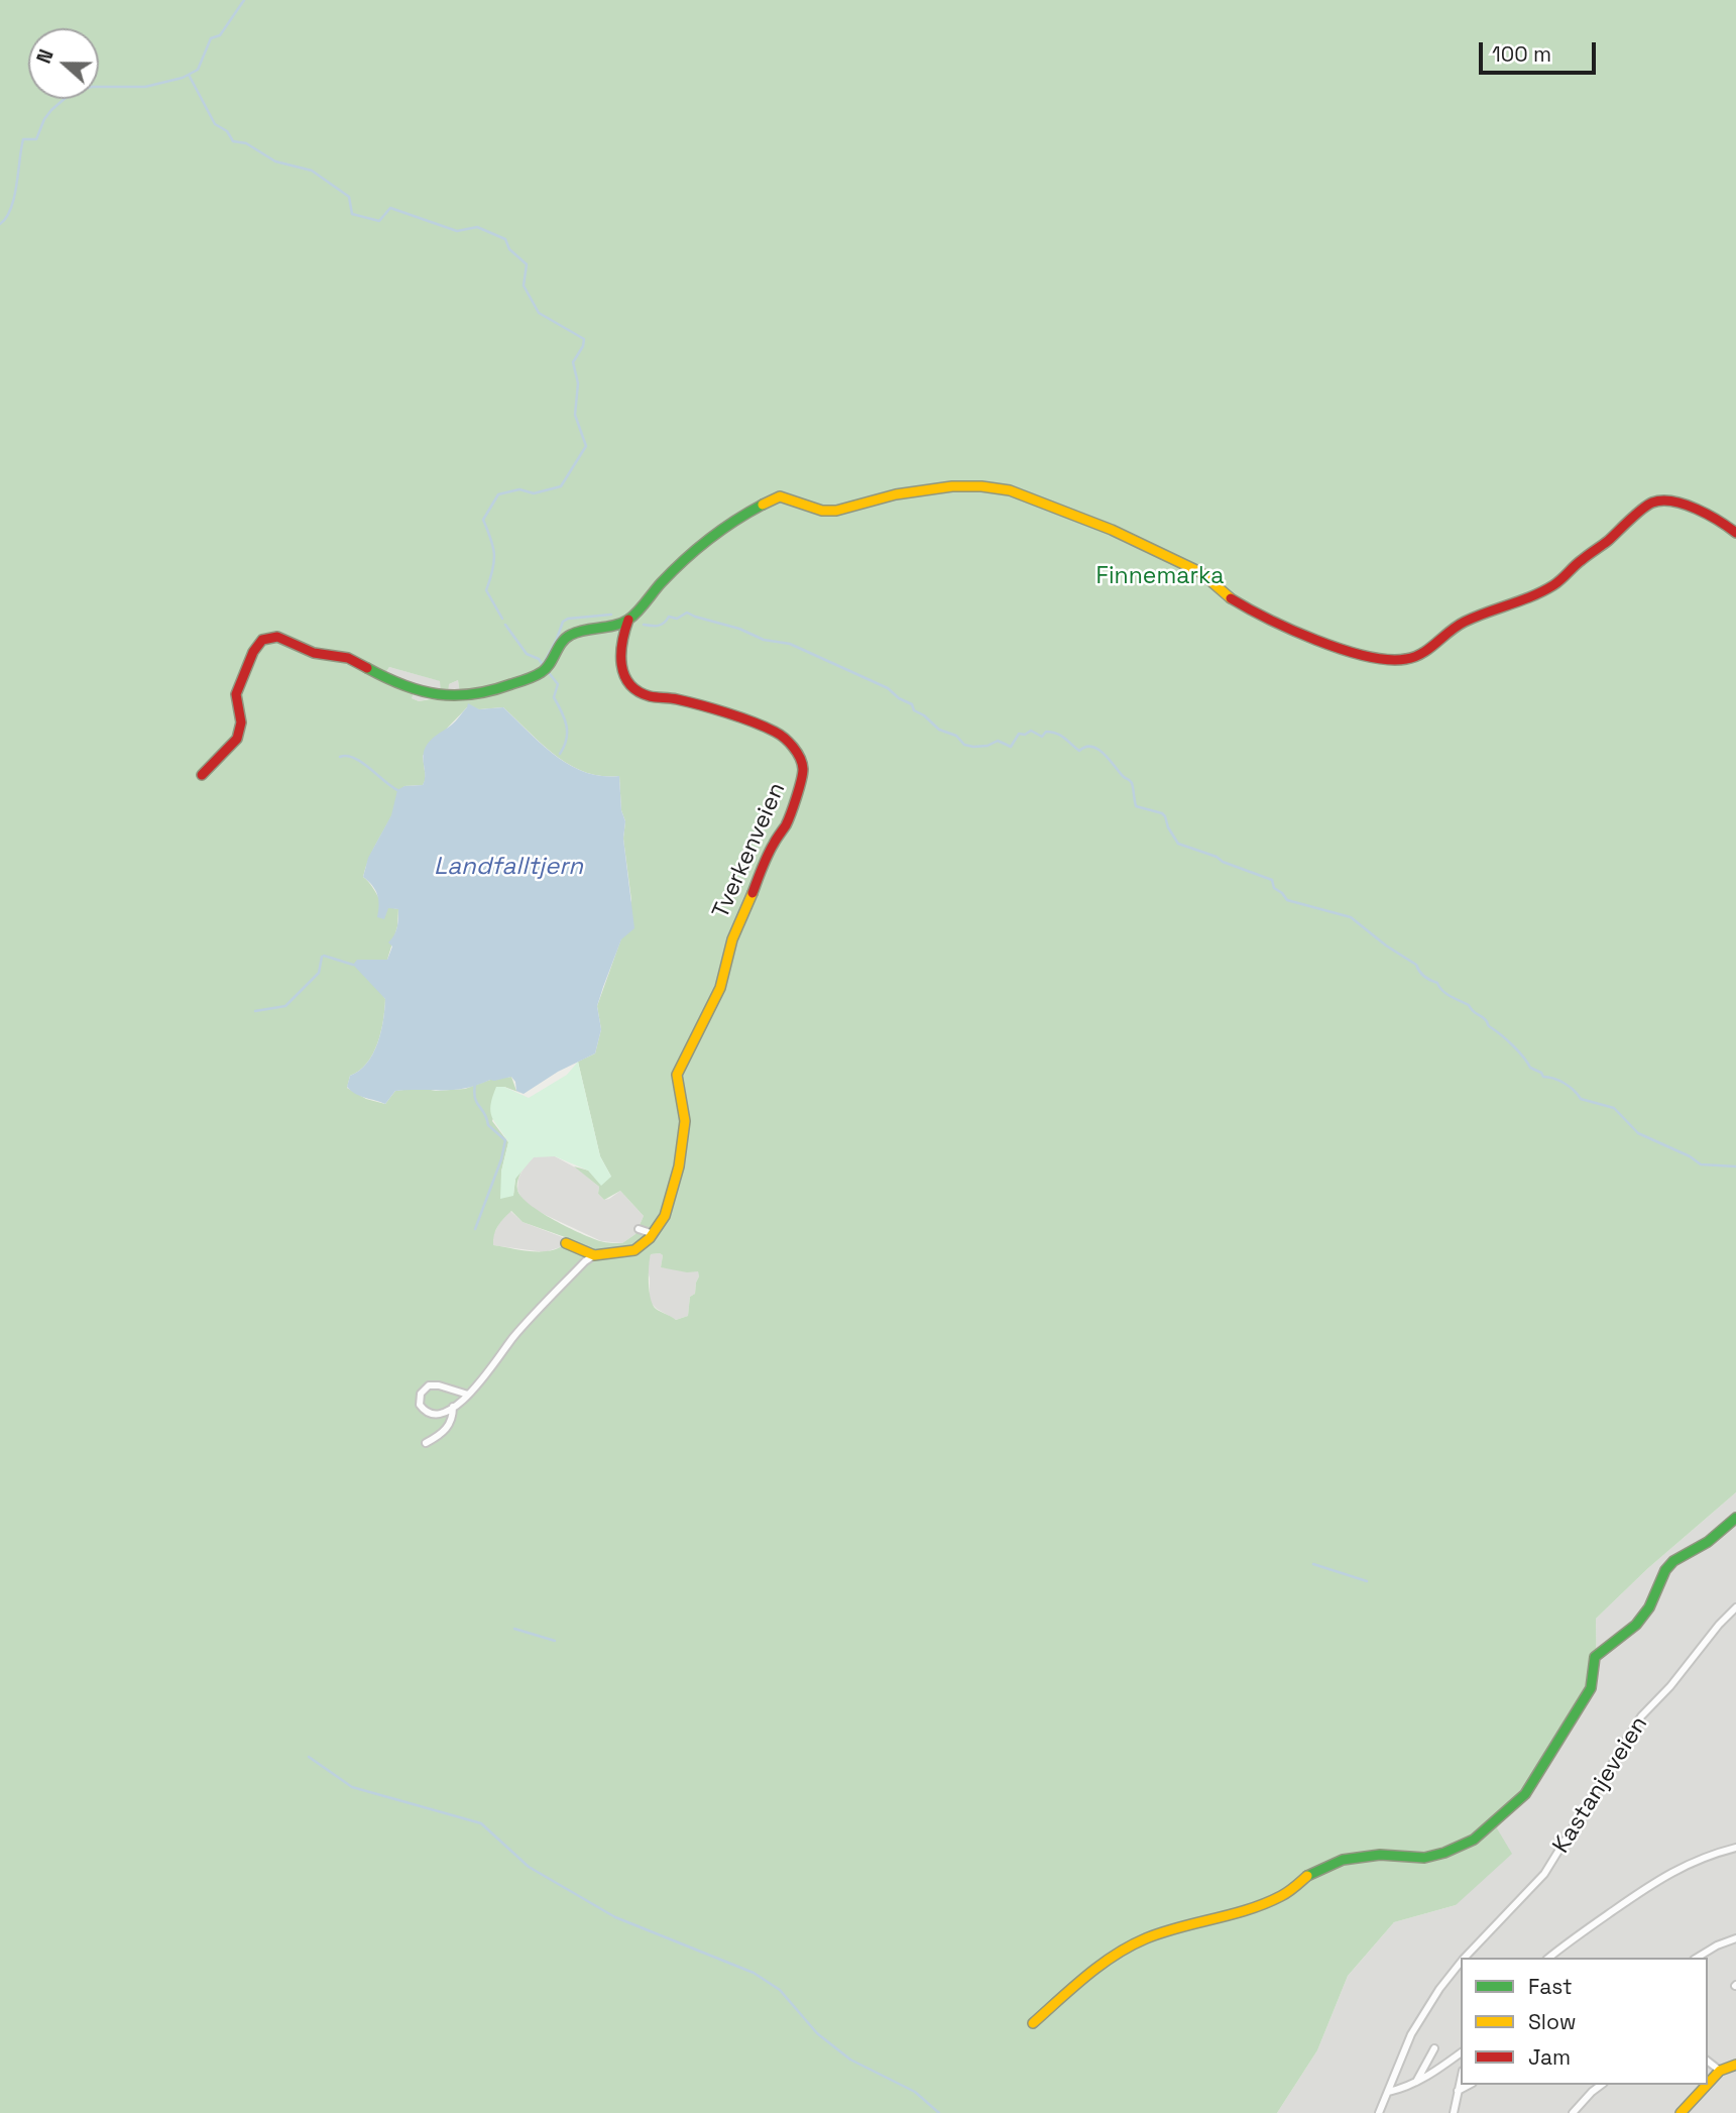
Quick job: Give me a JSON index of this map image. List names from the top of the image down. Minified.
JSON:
{"streets":{"street":["Tverkenveien","Kastanjeveien"]},"water":["Landfalltjern"],"parks":["Finnemarka"],"legend":["Fast","Slow","Jam"],"scale_bar":"100 m","north":"left"}
